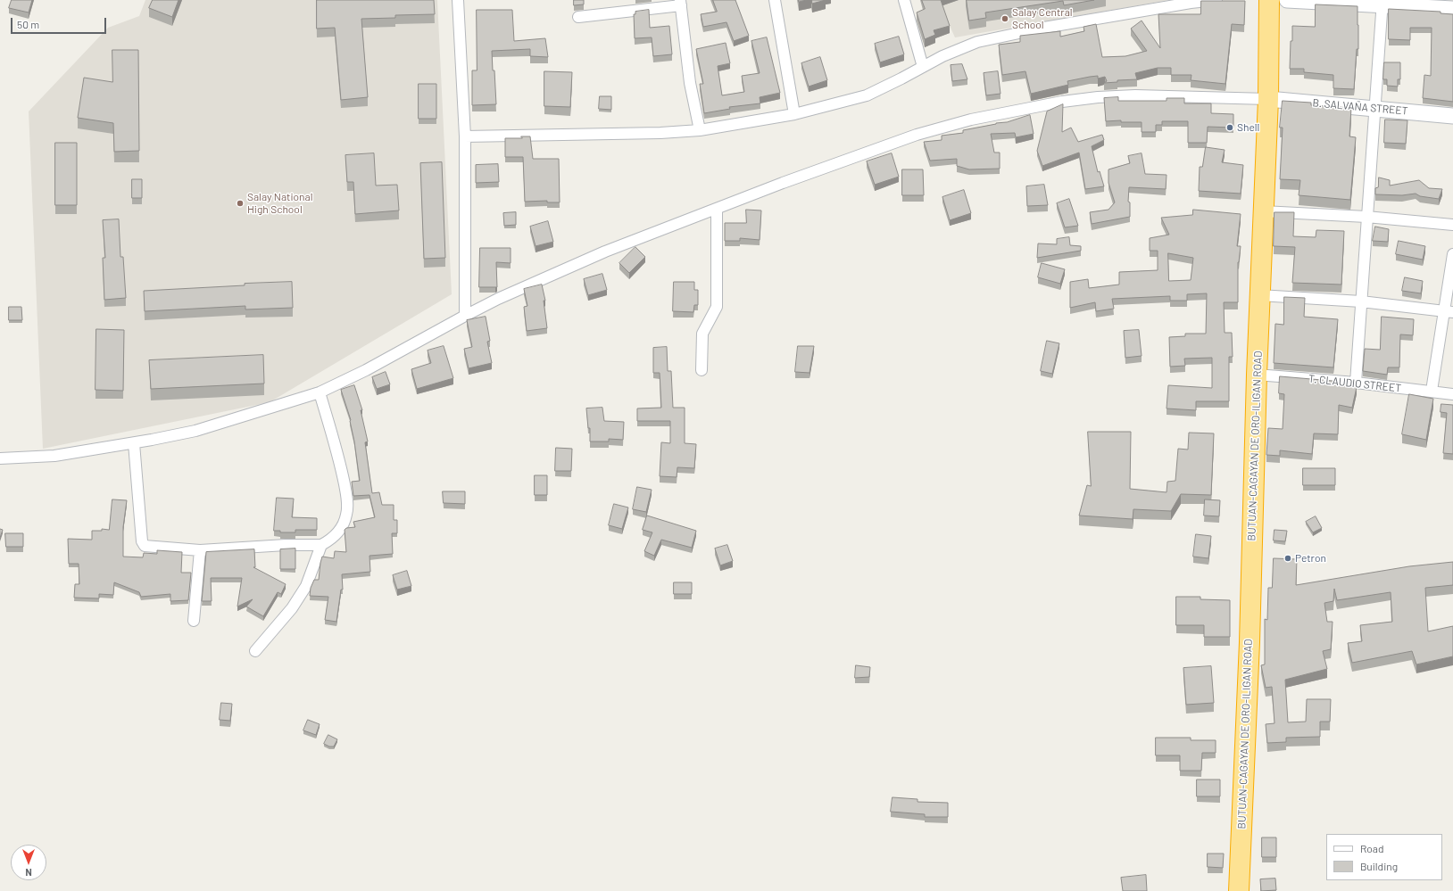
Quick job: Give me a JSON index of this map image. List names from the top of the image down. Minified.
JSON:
{"streets":{"highway":["BUTUAN-CAGAYAN DE ORO-ILIGAN ROAD"],"street":["B. SALVAÑA STREET","T. CLAUDIO STREET"]},"crossings":[["B. SALVAÑA STREET","BUTUAN-CAGAYAN DE ORO-ILIGAN ROAD"],["T. CLAUDIO STREET","BUTUAN-CAGAYAN DE ORO-ILIGAN ROAD"]],"places":["Salay Central School","Shell","Salay National High School","Petron"],"legend":["Road","Building"],"scale_bar":"50 m","north":"bottom"}
